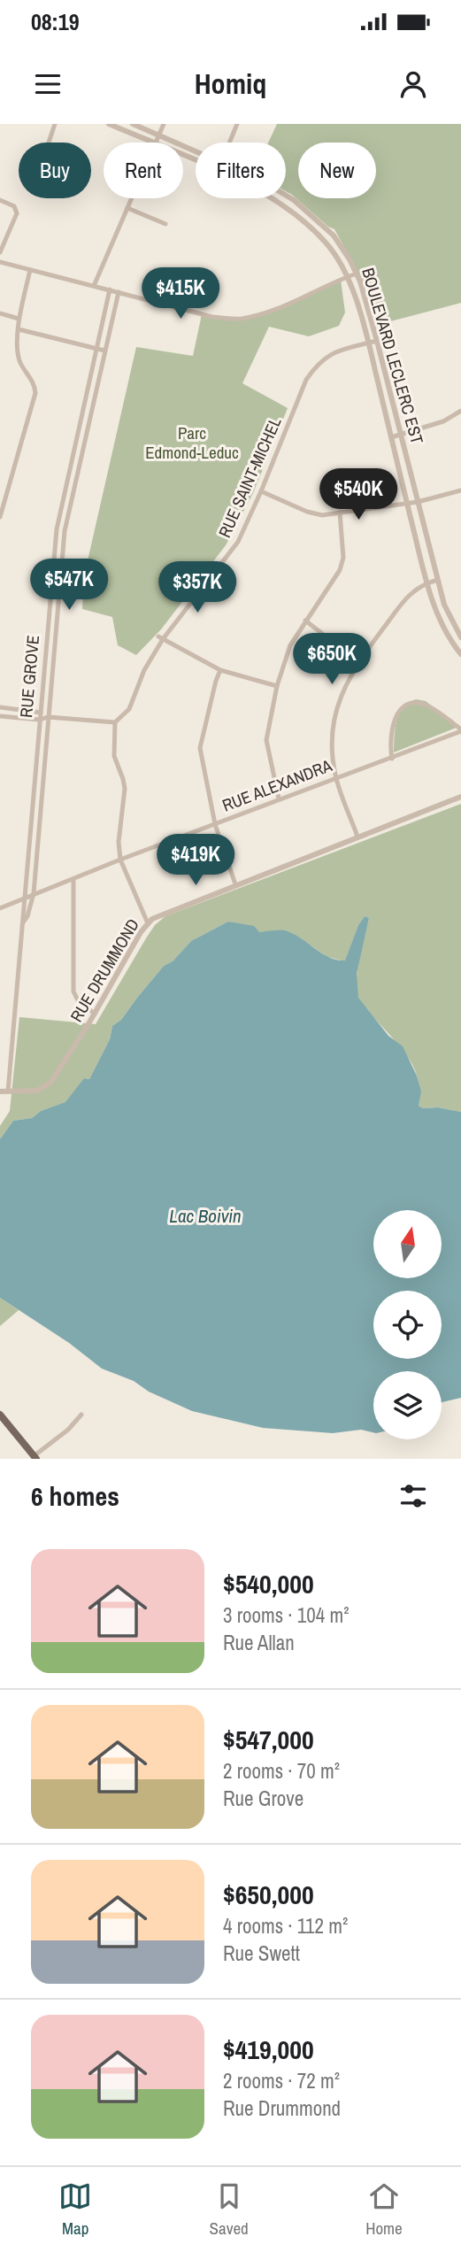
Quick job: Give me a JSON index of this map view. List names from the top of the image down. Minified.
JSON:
{"streets":{"street":["BOULEVARD LECLERC EST","RUE SAINT-MICHEL","RUE GROVE","RUE ALEXANDRA","RUE DRUMMOND"]},"crossings":[["BOULEVARD LECLERC EST","RUE SAINT-MICHEL"],["RUE GROVE","RUE ALEXANDRA"],["RUE GROVE","RUE DRUMMOND"]],"water":["Lac Boivin"],"parks":["Parc Edmond-Leduc"],"north":"top","page":{"status":"08:19","header":"Homiq","chip":["Buy","Rent","Filters","New"],"price":["$415K","$540K","$547K","$357K","$650K","$419K"],"heading":"6 homes","list":[{"name":"$540,000","note":"3 rooms · 104 m² · Rue Allan"},{"name":"$547,000","note":"2 rooms · 70 m² · Rue Grove"},{"name":"$650,000","note":"4 rooms · 112 m² · Rue Swett"},{"name":"$419,000","note":"2 rooms · 72 m² · Rue Drummond"}],"tabs":["Map","Saved","Home"]}}
